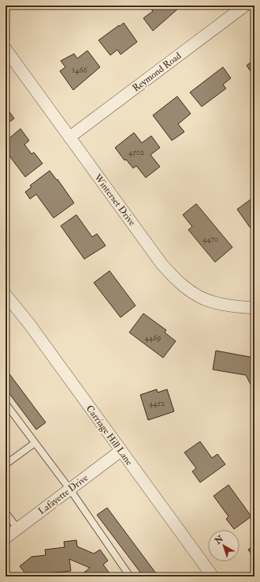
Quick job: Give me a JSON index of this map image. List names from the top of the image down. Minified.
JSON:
{"streets":{"street":["Reymond Road","Winterset Drive","Carriage Hill Lane","Lafayette Drive"]},"crossings":[["Reymond Road","Winterset Drive"],["Carriage Hill Lane","Lafayette Drive"]],"house_numbers":["1466","4502","4470","4469","4452"],"north":"top left"}
